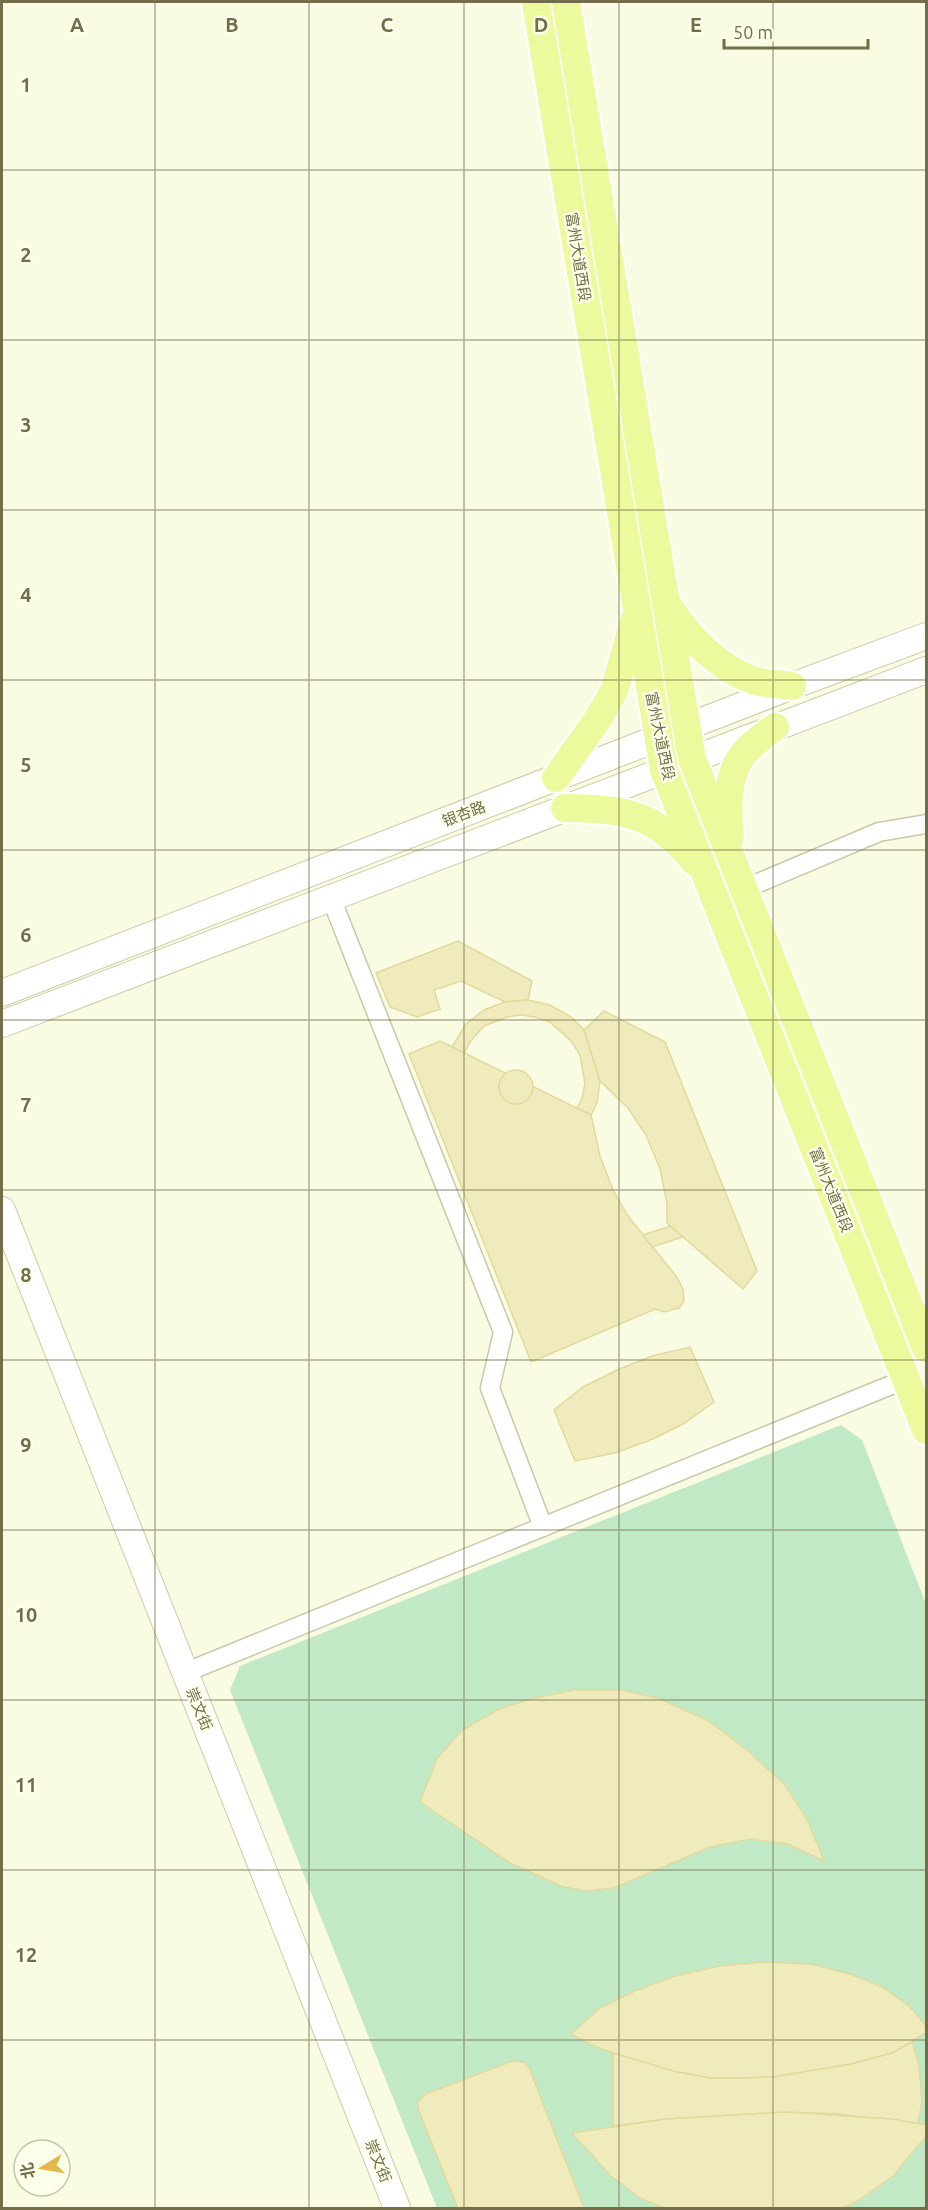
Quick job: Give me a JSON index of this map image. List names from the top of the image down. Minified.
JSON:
{"streets":{"main road":["富州大道西段","银杏路","崇文街"]},"crossings":[["富州大道西段","银杏路"]],"scale_bar":"50 m","north":"left","grid":{"columns":["A","B","C","D","E"],"rows":["1","2","3","4","5","6","7","8","9","10","11","12"]}}
